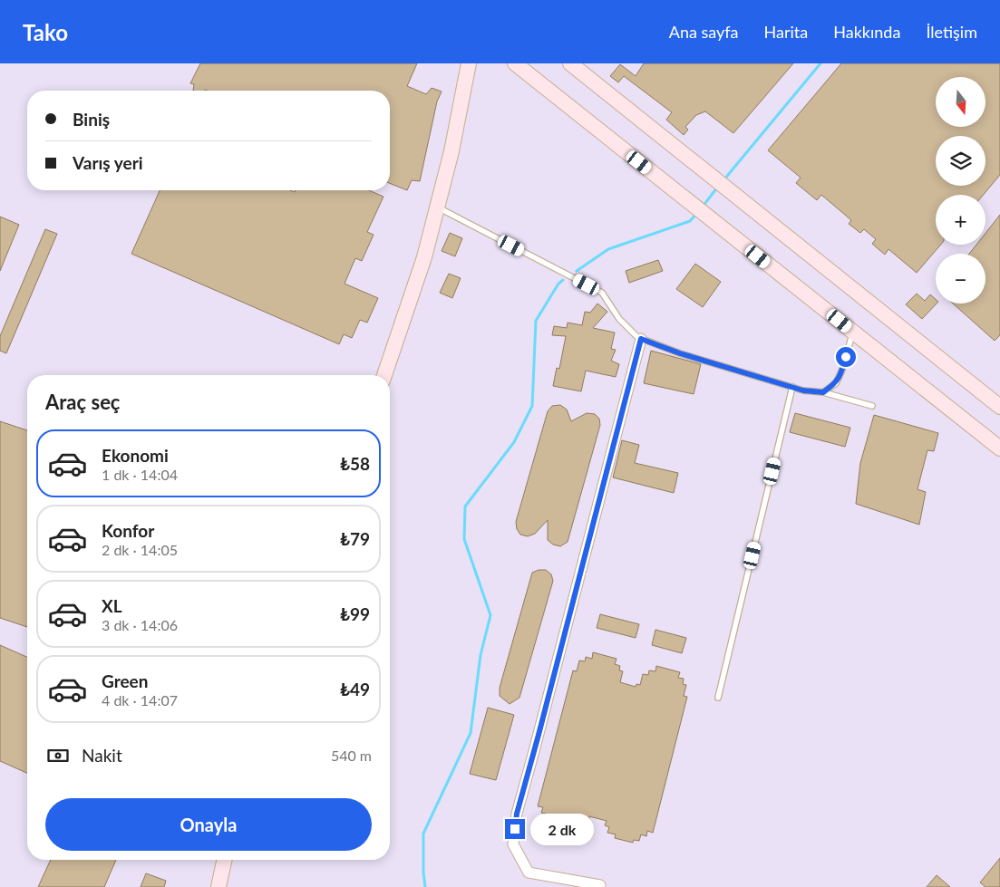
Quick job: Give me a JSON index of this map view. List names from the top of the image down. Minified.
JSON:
{"north":"bottom","page":{"header":"Tako","nav":["Ana sayfa","Harita","Hakkında","İletişim"],"map_buttons":["+","−"],"banner":["Biniş","Varış yeri"],"heading":"Araç seç","list":[{"name":"Ekonomi","note":"1 dk · 14:04","value":"₺58"},{"name":"Konfor","note":"2 dk · 14:05","value":"₺79"},{"name":"XL","note":"3 dk · 14:06","value":"₺99"},{"name":"Green","note":"4 dk · 14:07","value":"₺49"}],"pay":["Nakit","540 m"],"buttons":"Onayla","bubble":"2 dk"}}
